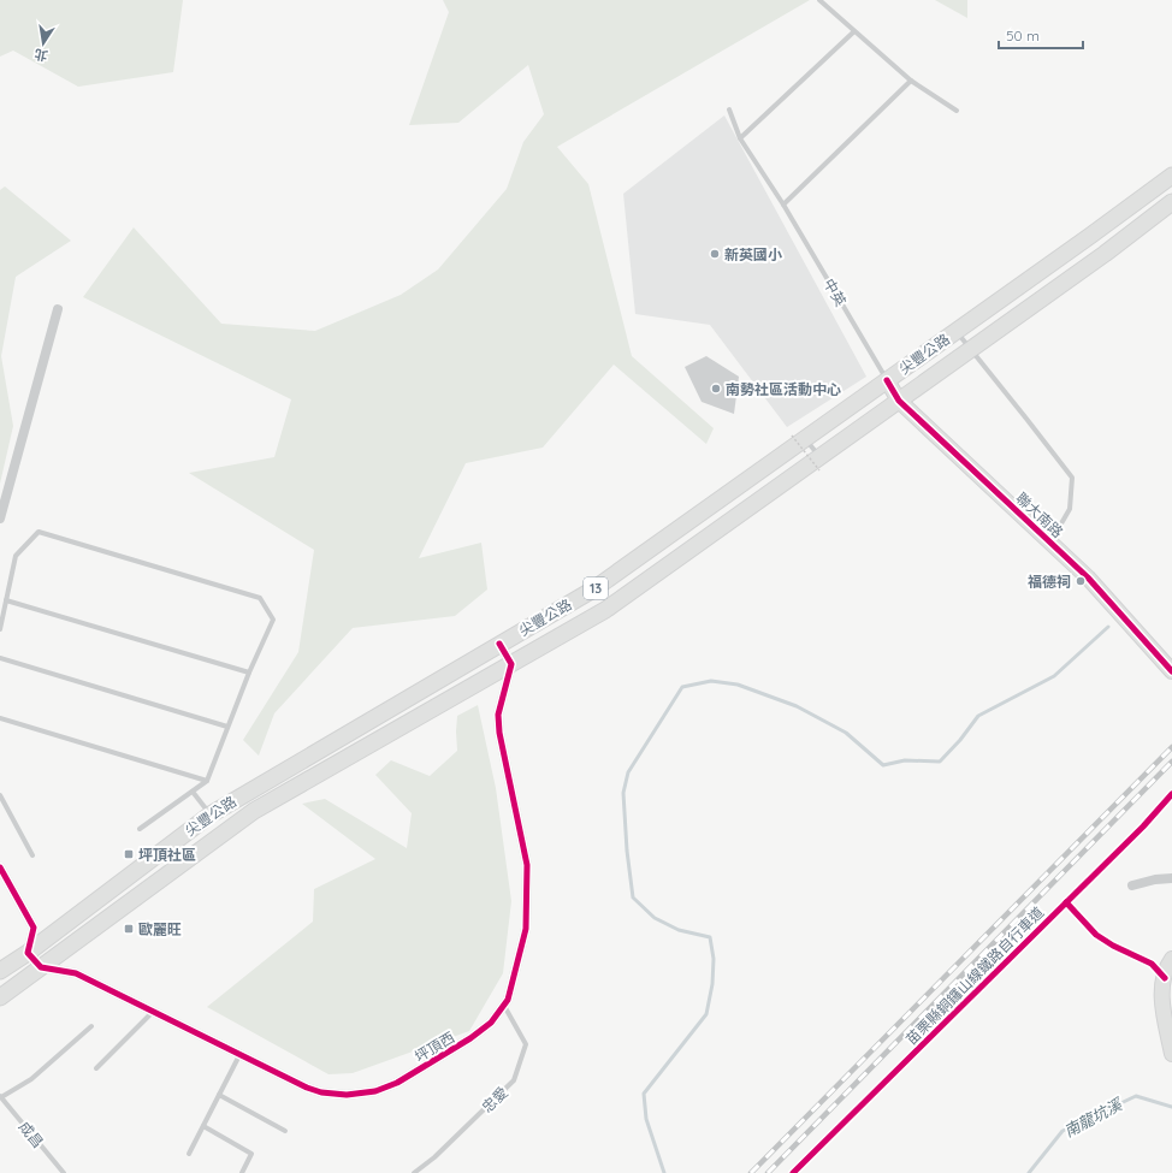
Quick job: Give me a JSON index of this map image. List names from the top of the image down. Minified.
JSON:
{"streets":{"main road":["尖豐公路","13"],"street":["聯大南路","坪頂西"],"lane":["中英","忠愛","成昌"],"cycle path":["苗栗縣銅鑼山線鐵路自行車道"]},"crossings":[["中英","尖豐公路"],["中英","聯大南路"],["尖豐公路","聯大南路"],["尖豐公路","坪頂西"],["坪頂西","忠愛"]],"water":["南龍坑溪"],"places":{"other":["新英國小","南勢社區活動中心","福德祠"],"transit":["坪頂社區","歐麗旺"]},"scale_bar":"50 m","north":"bottom"}
